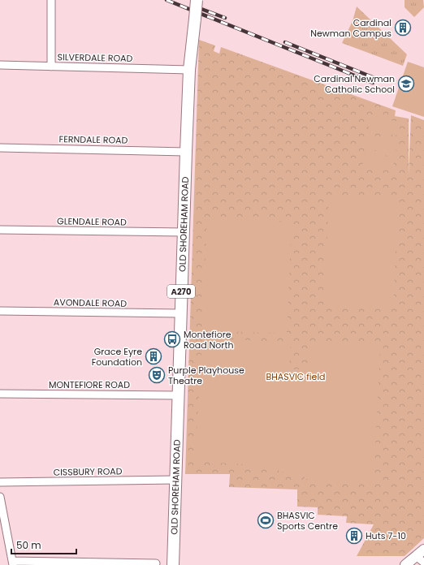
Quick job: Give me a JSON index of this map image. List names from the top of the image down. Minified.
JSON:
{"streets":{"main road":["OLD SHOREHAM ROAD","A270"],"street":["SILVERDALE ROAD","FERNDALE ROAD","GLENDALE ROAD","AVONDALE ROAD","MONTEFIORE ROAD","CISSBURY ROAD"]},"crossings":[["SILVERDALE ROAD","OLD SHOREHAM ROAD"],["FERNDALE ROAD","OLD SHOREHAM ROAD"],["GLENDALE ROAD","OLD SHOREHAM ROAD"],["OLD SHOREHAM ROAD","AVONDALE ROAD"],["OLD SHOREHAM ROAD","MONTEFIORE ROAD"],["OLD SHOREHAM ROAD","CISSBURY ROAD"]],"parks":["BHASVIC field"],"places":{"building":["Cardinal Newman Campus","Grace Eyre Foundation","Huts 7-10"],"school or university":["Cardinal Newman Catholic School"],"bus stop":["Montefiore Road North"],"theatre":["Purple Playhouse Theatre"],"sports":["BHASVIC Sports Centre"]},"scale_bar":"50 m"}
